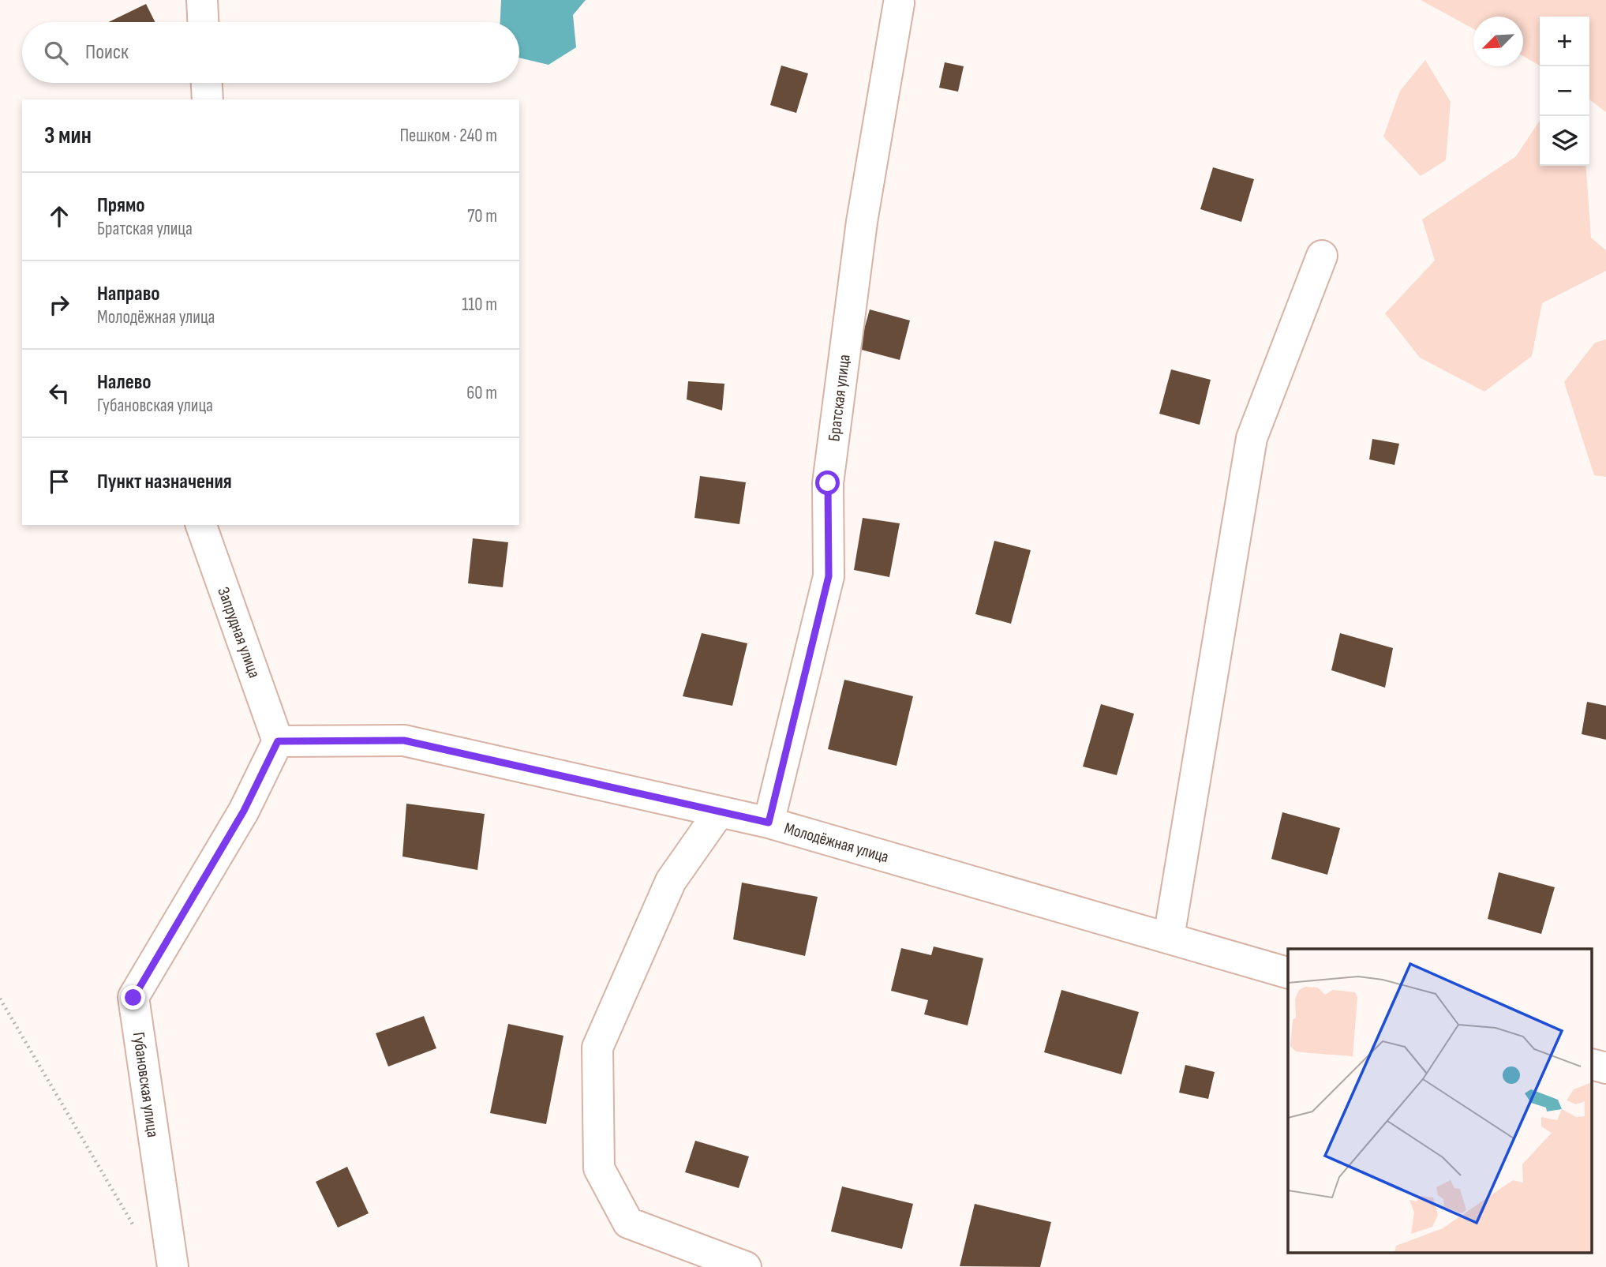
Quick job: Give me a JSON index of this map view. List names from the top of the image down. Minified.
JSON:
{"streets":{"street":["Братская улица","Запрудная улица","Молодёжная улица","Губановская улица"]},"crossings":[["Братская улица","Молодёжная улица"],["Запрудная улица","Молодёжная улица"],["Запрудная улица","Губановская улица"],["Молодёжная улица","Губановская улица"]],"north":"bottom left","page":{"map_buttons":["+","−"],"search":"Поиск","heading":["3 мин","Пешком · 240 m"],"list":[["Прямо","Братская улица","70 m"],["Направо","Молодёжная улица","110 m"],["Налево","Губановская улица","60 m"],"Пункт назначения"]}}
